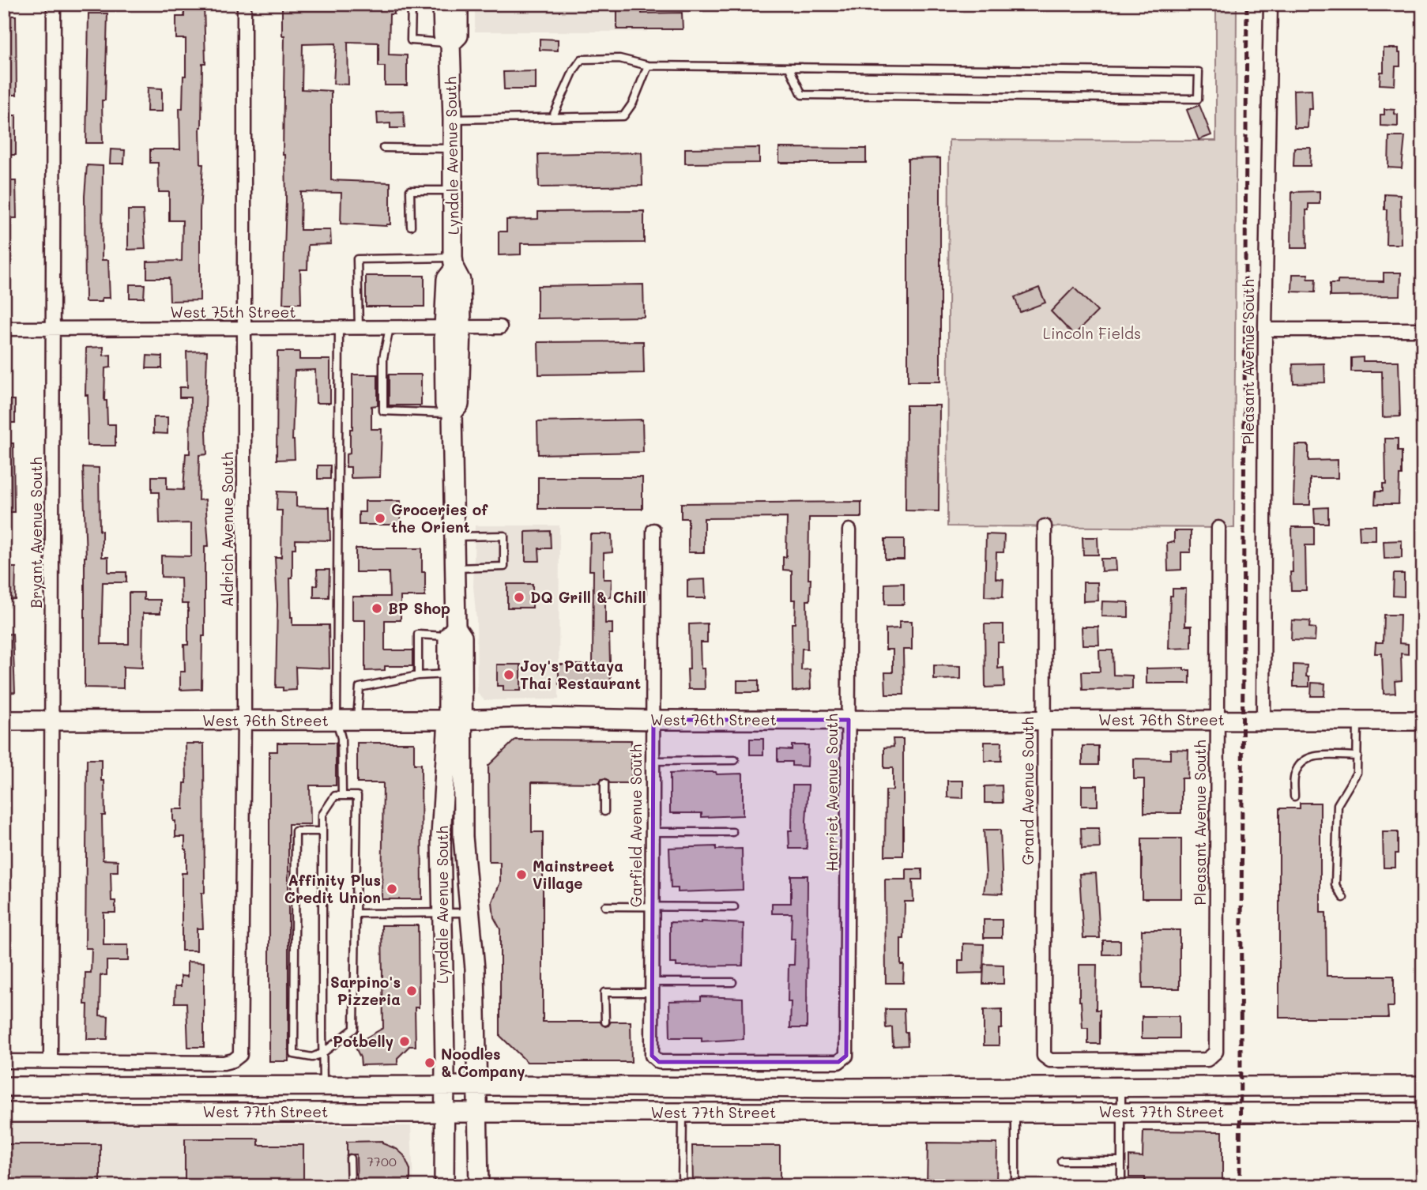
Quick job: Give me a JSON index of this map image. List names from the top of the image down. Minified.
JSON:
{"streets":{"street":["Lyndale Avenue South","West 75th Street","Pleasant Avenue South","Aldrich Avenue South","Bryant Avenue South","West 76th Street","Grand Avenue South","Harriet Avenue South","Garfield Avenue South","West 77th Street"]},"crossings":[["Lyndale Avenue South","West 75th Street"],["Lyndale Avenue South","West 76th Street"],["Lyndale Avenue South","West 77th Street"],["West 75th Street","Aldrich Avenue South"],["West 75th Street","Bryant Avenue South"],["Pleasant Avenue South","West 76th Street"],["Pleasant Avenue South","Grand Avenue South"],["Aldrich Avenue South","Bryant Avenue South"],["Aldrich Avenue South","West 76th Street"],["Bryant Avenue South","West 76th Street"],["West 76th Street","Grand Avenue South"],["West 76th Street","Harriet Avenue South"],["West 76th Street","Garfield Avenue South"],["Harriet Avenue South","Garfield Avenue South"]],"parks":["Lincoln Fields"],"places":["Groceries of the Orient","DQ Grill & Chill","BP Shop","Joy's Pattaya Thai Restaurant","Mainstreet Village","Affinity Plus Credit Union","Sarpino's Pizzeria","Potbelly","Noodles & Company"],"house_numbers":["7700"]}
